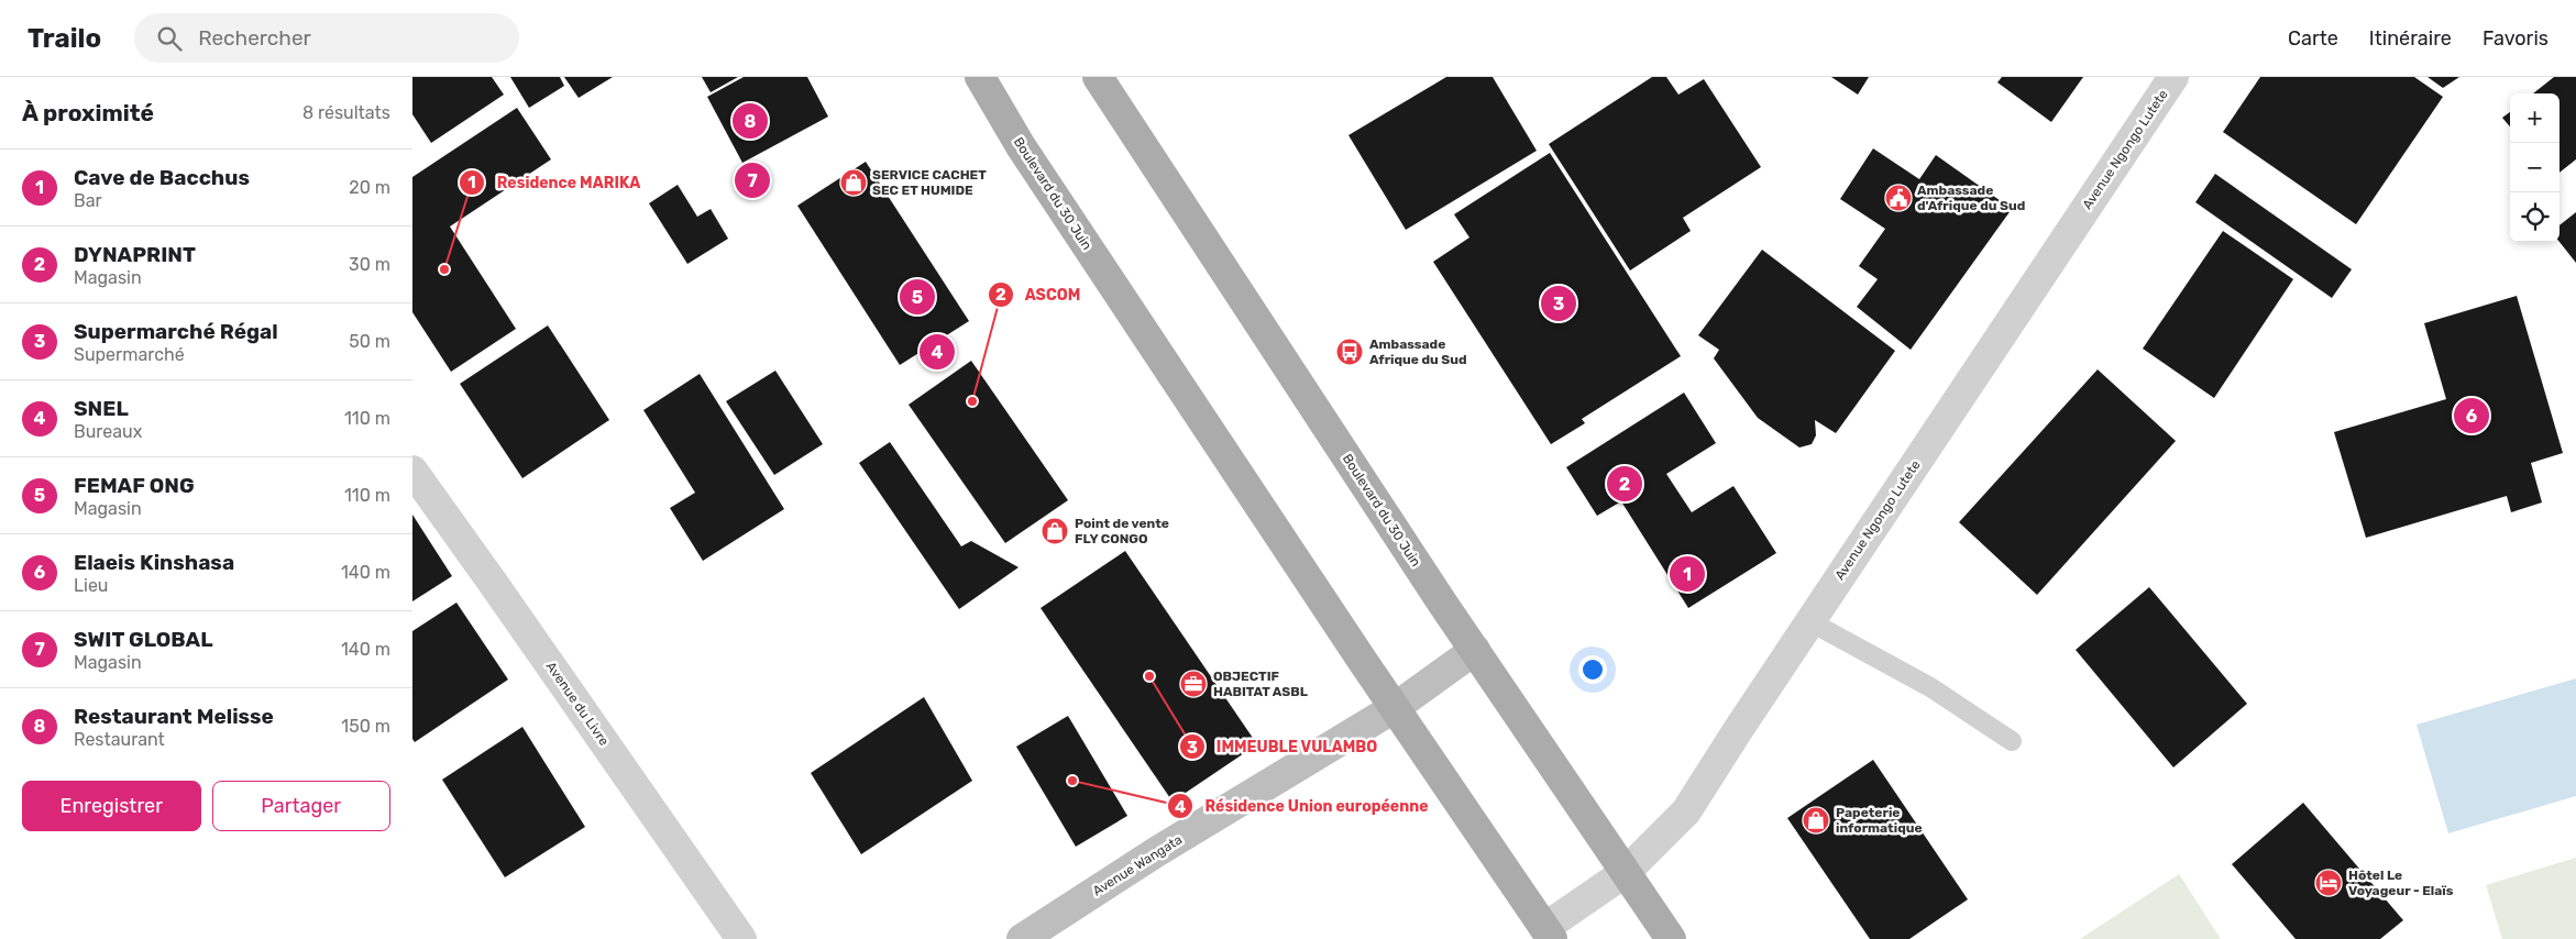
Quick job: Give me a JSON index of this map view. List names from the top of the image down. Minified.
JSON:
{"streets":{"main road":["Boulevard du 30 Juin"],"street":["Avenue Ngongo Lutete","Avenue du Livre","Avenue Wangata"]},"crossings":[["Avenue Ngongo Lutete","Boulevard du 30 Juin"],["Boulevard du 30 Juin","Avenue Wangata"]],"places":{"shop":["SERVICE CACHET SEC ET HUMIDE","Point de vente FLY CONGO","Papeterie informatique"],"public building":["Ambassade d'Afrique du Sud"],"other":["Residence MARIKA","ASCOM","IMMEUBLE VULAMBO","Résidence Union européenne"],"bus stop":["Ambassade Afrique du Sud"],"office":["OBJECTIF HABITAT ASBL"],"hotel":["Hôtel Le Voyageur - Elaïs"]},"page":{"header":"Trailo","search":"Rechercher","nav":["Carte","Itinéraire","Favoris"],"heading":["À proximité","8 résultats"],"map_buttons":["+","−"],"pins":["8","7","5","3","4","6","2","1"],"list":[{"mark":"1","name":"Cave de Bacchus","note":"Bar","value":"20 m"},{"mark":"2","name":"DYNAPRINT","note":"Magasin","value":"30 m"},{"mark":"3","name":"Supermarché Régal","note":"Supermarché","value":"50 m"},{"mark":"4","name":"SNEL","note":"Bureaux","value":"110 m"},{"mark":"5","name":"FEMAF ONG","note":"Magasin","value":"110 m"},{"mark":"6","name":"Elaeis Kinshasa","note":"Lieu","value":"140 m"},{"mark":"7","name":"SWIT GLOBAL","note":"Magasin","value":"140 m"},{"mark":"8","name":"Restaurant Melisse","note":"Restaurant","value":"150 m"}],"buttons":["Enregistrer","Partager"]}}
